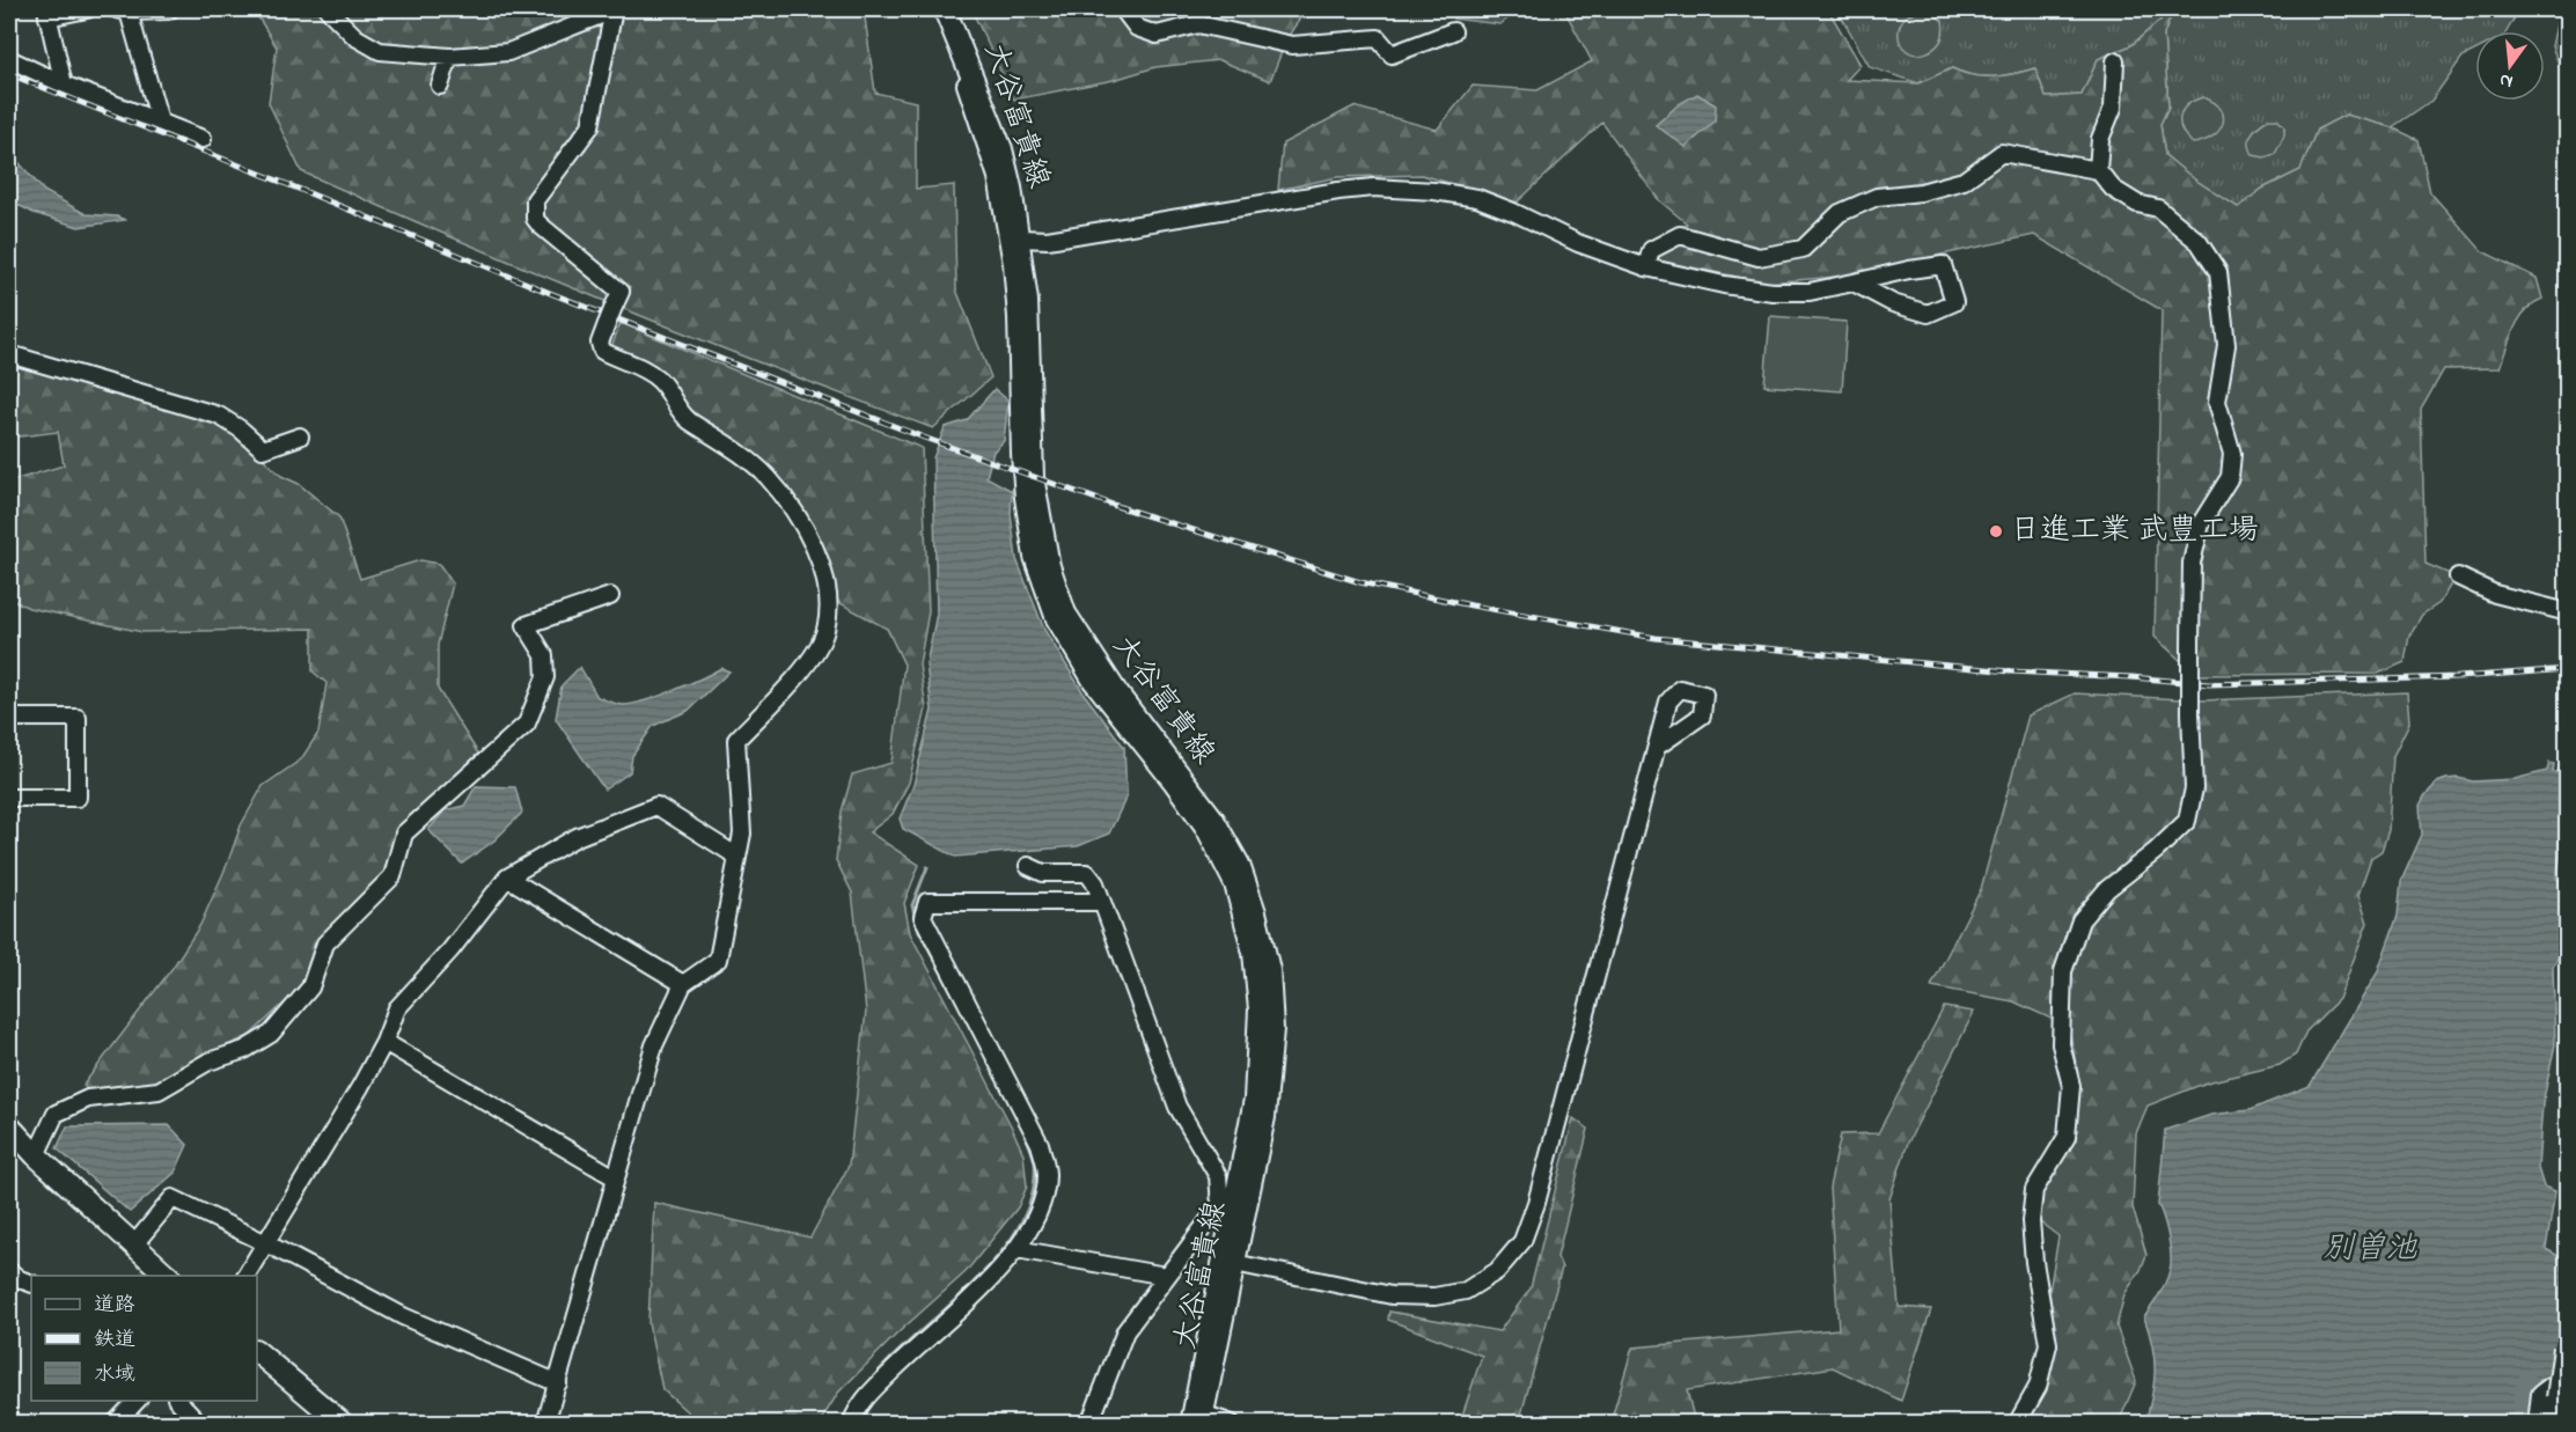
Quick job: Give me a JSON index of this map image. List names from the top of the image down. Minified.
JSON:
{"streets":{"main road":["大谷富貴線"]},"water":["別曽池"],"places":["日進工業 武豊工場"],"legend":["道路","鉄道","水域"],"north":"bottom"}
